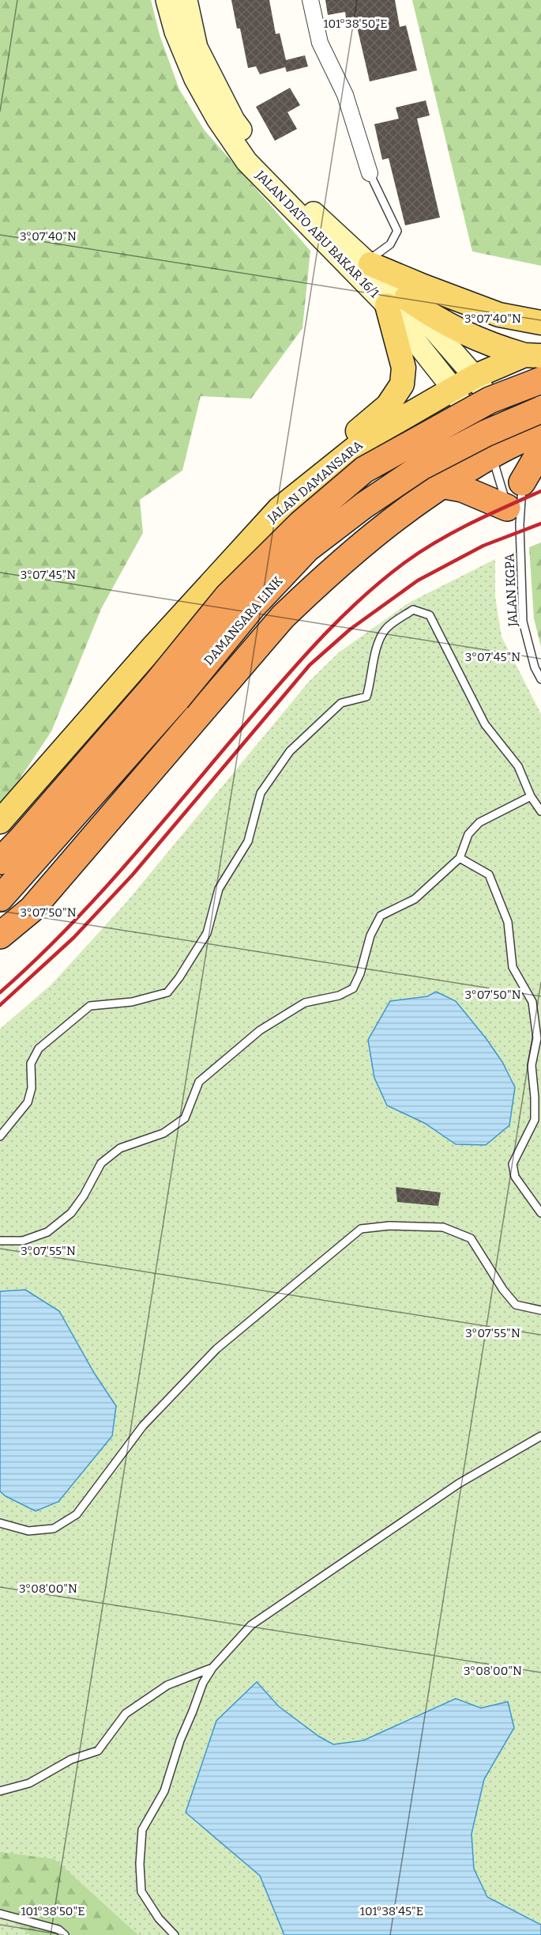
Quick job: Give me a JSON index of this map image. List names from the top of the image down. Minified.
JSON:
{"streets":{"highway":["DAMANSARA LINK"],"main road":["JALAN DATO ABU BAKAR 16/1","JALAN DAMANSARA"],"lane":["JALAN KGPA"]},"crossings":[["JALAN DATO ABU BAKAR 16/1","JALAN DAMANSARA"],["JALAN DATO ABU BAKAR 16/1","JALAN KGPA"]],"coordinates":["101°38'50\"E","3°07'40\"N","3°07'45\"N","3°07'50\"N","3°07'55\"N","3°08'00\"N","101°38'45\"E"]}
